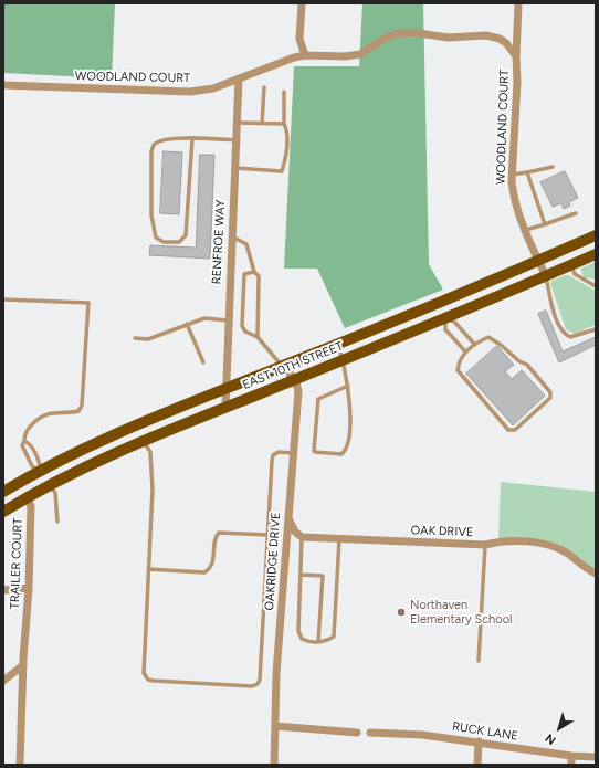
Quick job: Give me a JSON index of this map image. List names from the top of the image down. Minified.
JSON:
{"streets":{"main road":["EAST 10TH STREET"],"street":["WOODLAND COURT","RENFROE WAY","OAK DRIVE","OAKRIDGE DRIVE","TRAILER COURT","RUCK LANE"]},"crossings":[["WOODLAND COURT","RENFROE WAY"],["WOODLAND COURT","EAST 10TH STREET"],["RENFROE WAY","EAST 10TH STREET"],["EAST 10TH STREET","OAKRIDGE DRIVE"],["EAST 10TH STREET","TRAILER COURT"]],"places":["Northaven Elementary School"],"north":"bottom left"}
